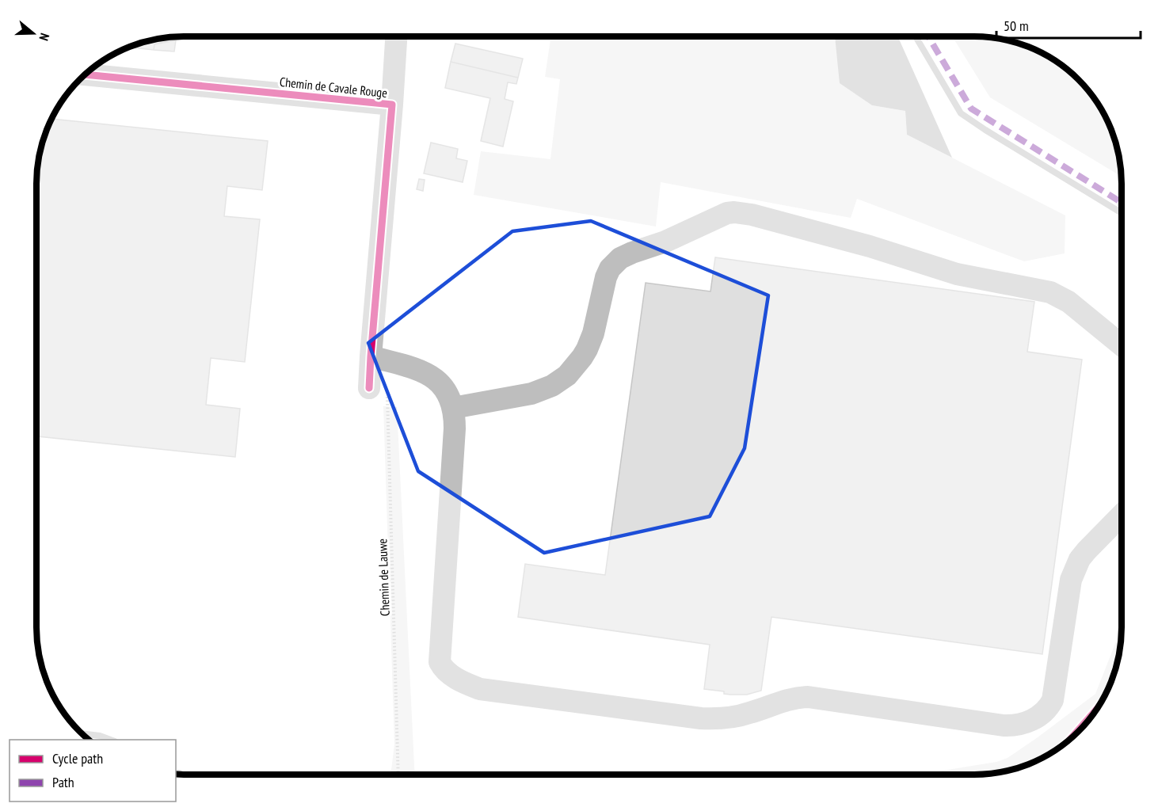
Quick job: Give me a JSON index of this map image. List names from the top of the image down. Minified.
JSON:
{"streets":{"street":["Chemin de Cavale Rouge"],"path":["Chemin de Lauwe"]},"crossings":[["Chemin de Cavale Rouge","Chemin de Lauwe"]],"legend":["Cycle path","Path"],"scale_bar":"50 m","north":"right"}
